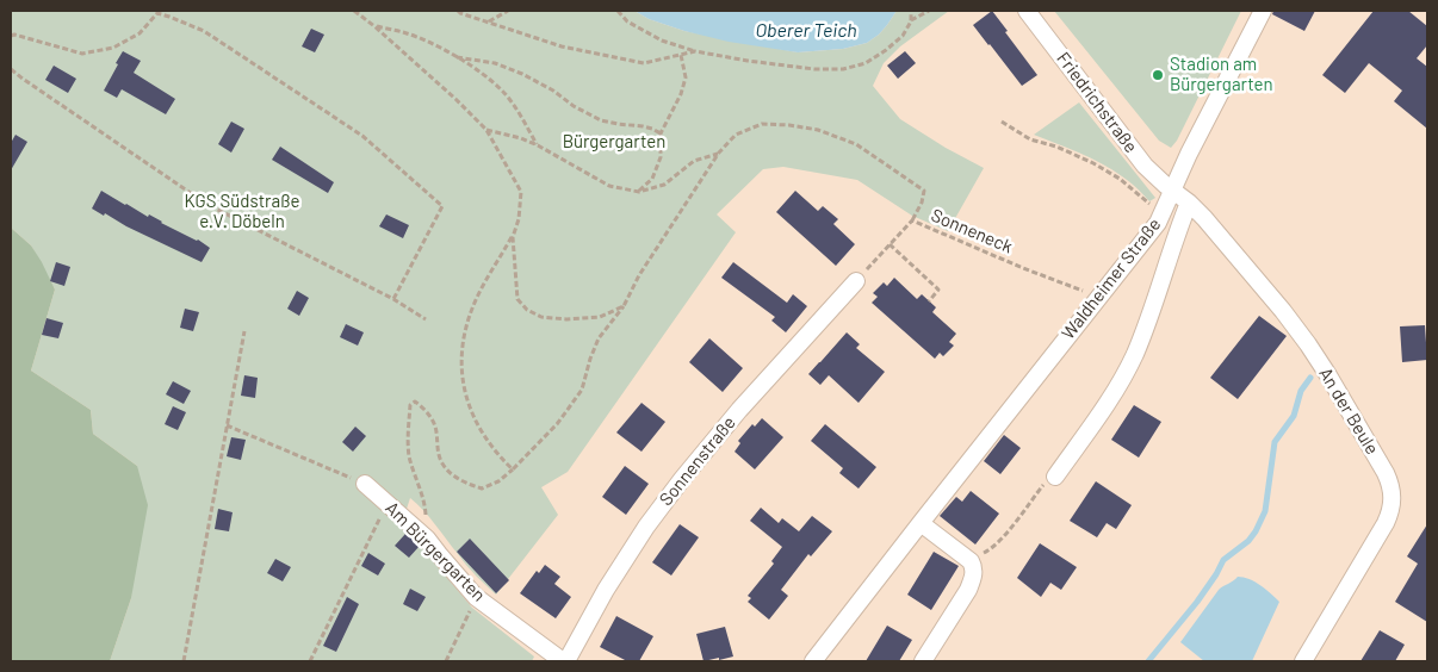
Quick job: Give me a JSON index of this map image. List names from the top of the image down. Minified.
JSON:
{"streets":{"street":["Friedrichstraße","Waldheimer Straße","An der Beule","Sonnenstraße","Am Bürgergarten"],"path":["Sonneneck"]},"crossings":[["Friedrichstraße","Waldheimer Straße"],["Friedrichstraße","An der Beule"],["Sonneneck","Waldheimer Straße"],["Sonneneck","Sonnenstraße"],["Waldheimer Straße","An der Beule"],["Sonnenstraße","Am Bürgergarten"]],"water":["Oberer Teich"],"parks":["Bürgergarten","KGS Südstraße e.V. Döbeln"],"places":["Stadion am Bürgergarten"]}
